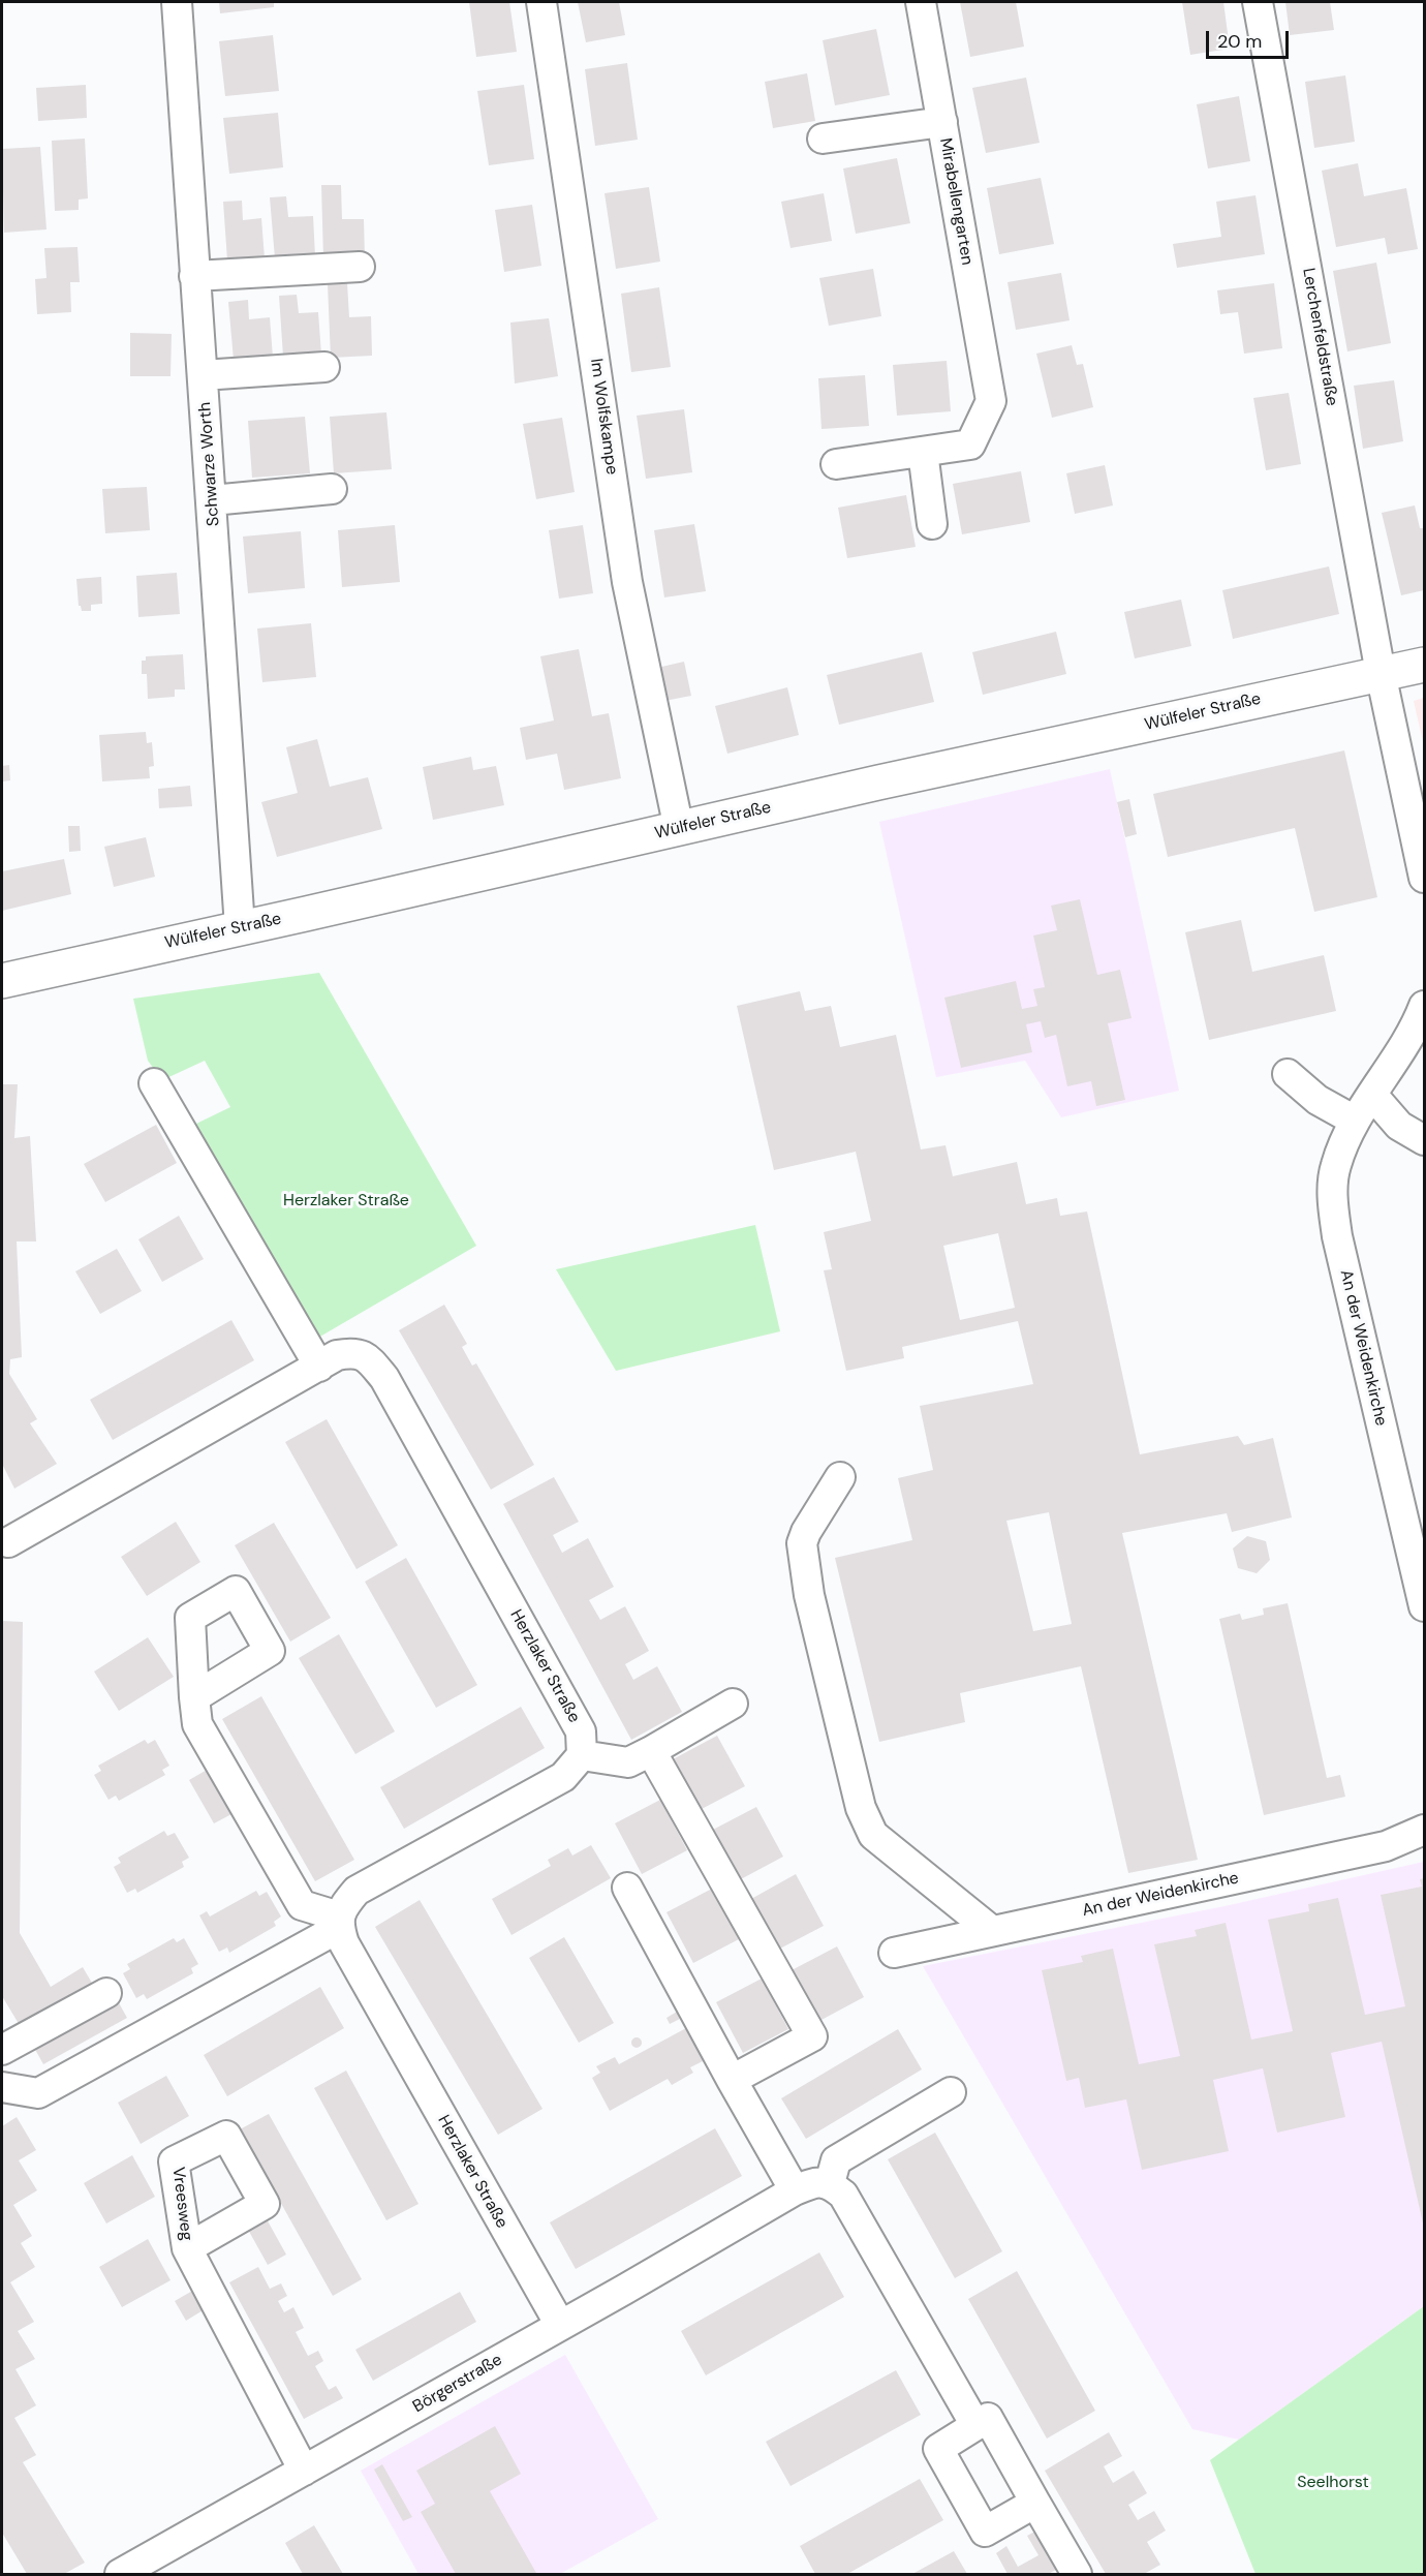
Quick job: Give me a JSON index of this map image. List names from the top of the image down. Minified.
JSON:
{"streets":{"main road":["Wülfeler Straße"],"street":["Mirabellengarten","Lerchenfeldstraße","Im Wolfskampe","Schwarze Worth","An der Weidenkirche","Herzlaker Straße","Vreesweg","Börgerstraße"]},"crossings":[["Lerchenfeldstraße","Wülfeler Straße"],["Im Wolfskampe","Wülfeler Straße"],["Schwarze Worth","Wülfeler Straße"],["Herzlaker Straße","Börgerstraße"],["Vreesweg","Börgerstraße"]],"parks":["Herzlaker Straße","Seelhorst"],"scale_bar":"20 m"}
